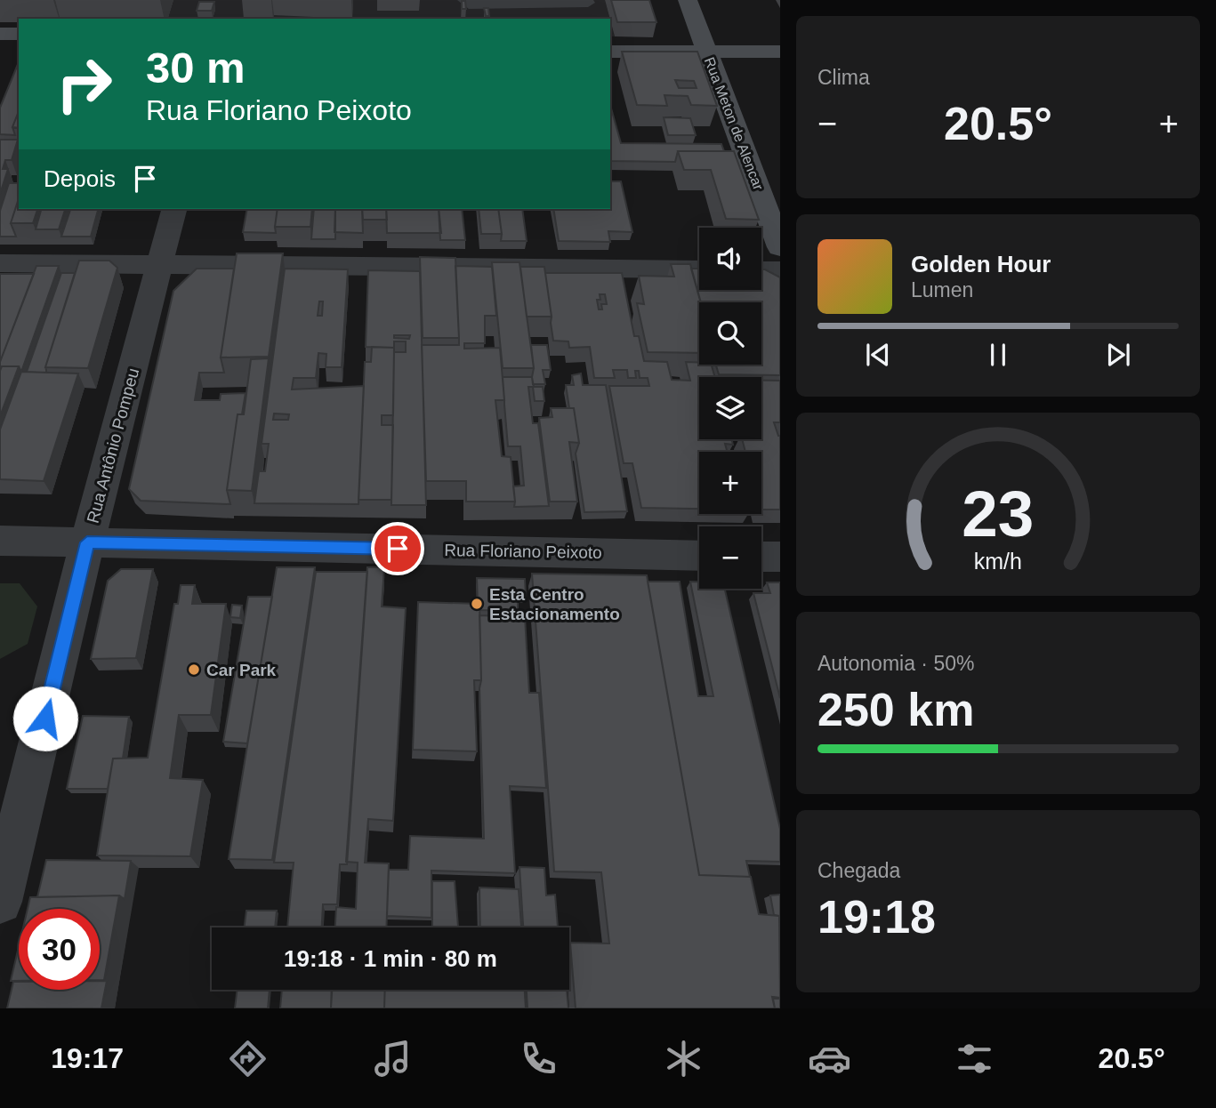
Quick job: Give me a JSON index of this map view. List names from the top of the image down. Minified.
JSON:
{"streets":{"street":["Rua Meton de Alencar","Rua Antônio Pompeu","Rua Floriano Peixoto"]},"crossings":[["Rua Antônio Pompeu","Rua Floriano Peixoto"]],"places":["Esta Centro Estacionamento","Car Park"],"page":{"tile":["Clima",["Autonomia · 50%","250 km"],["Chegada","19:18"]],"turn":["30 m","Rua Floriano Peixoto"],"heat":["−","20.5°","+"],"then":"Depois","map_buttons":["+","−"],"song":["Golden Hour","Lumen"],"limit":"30","trip":"19:18 · 1 min · 80 m","tabs":["19:17","20.5°"],"gauge":["23","km/h"]}}
